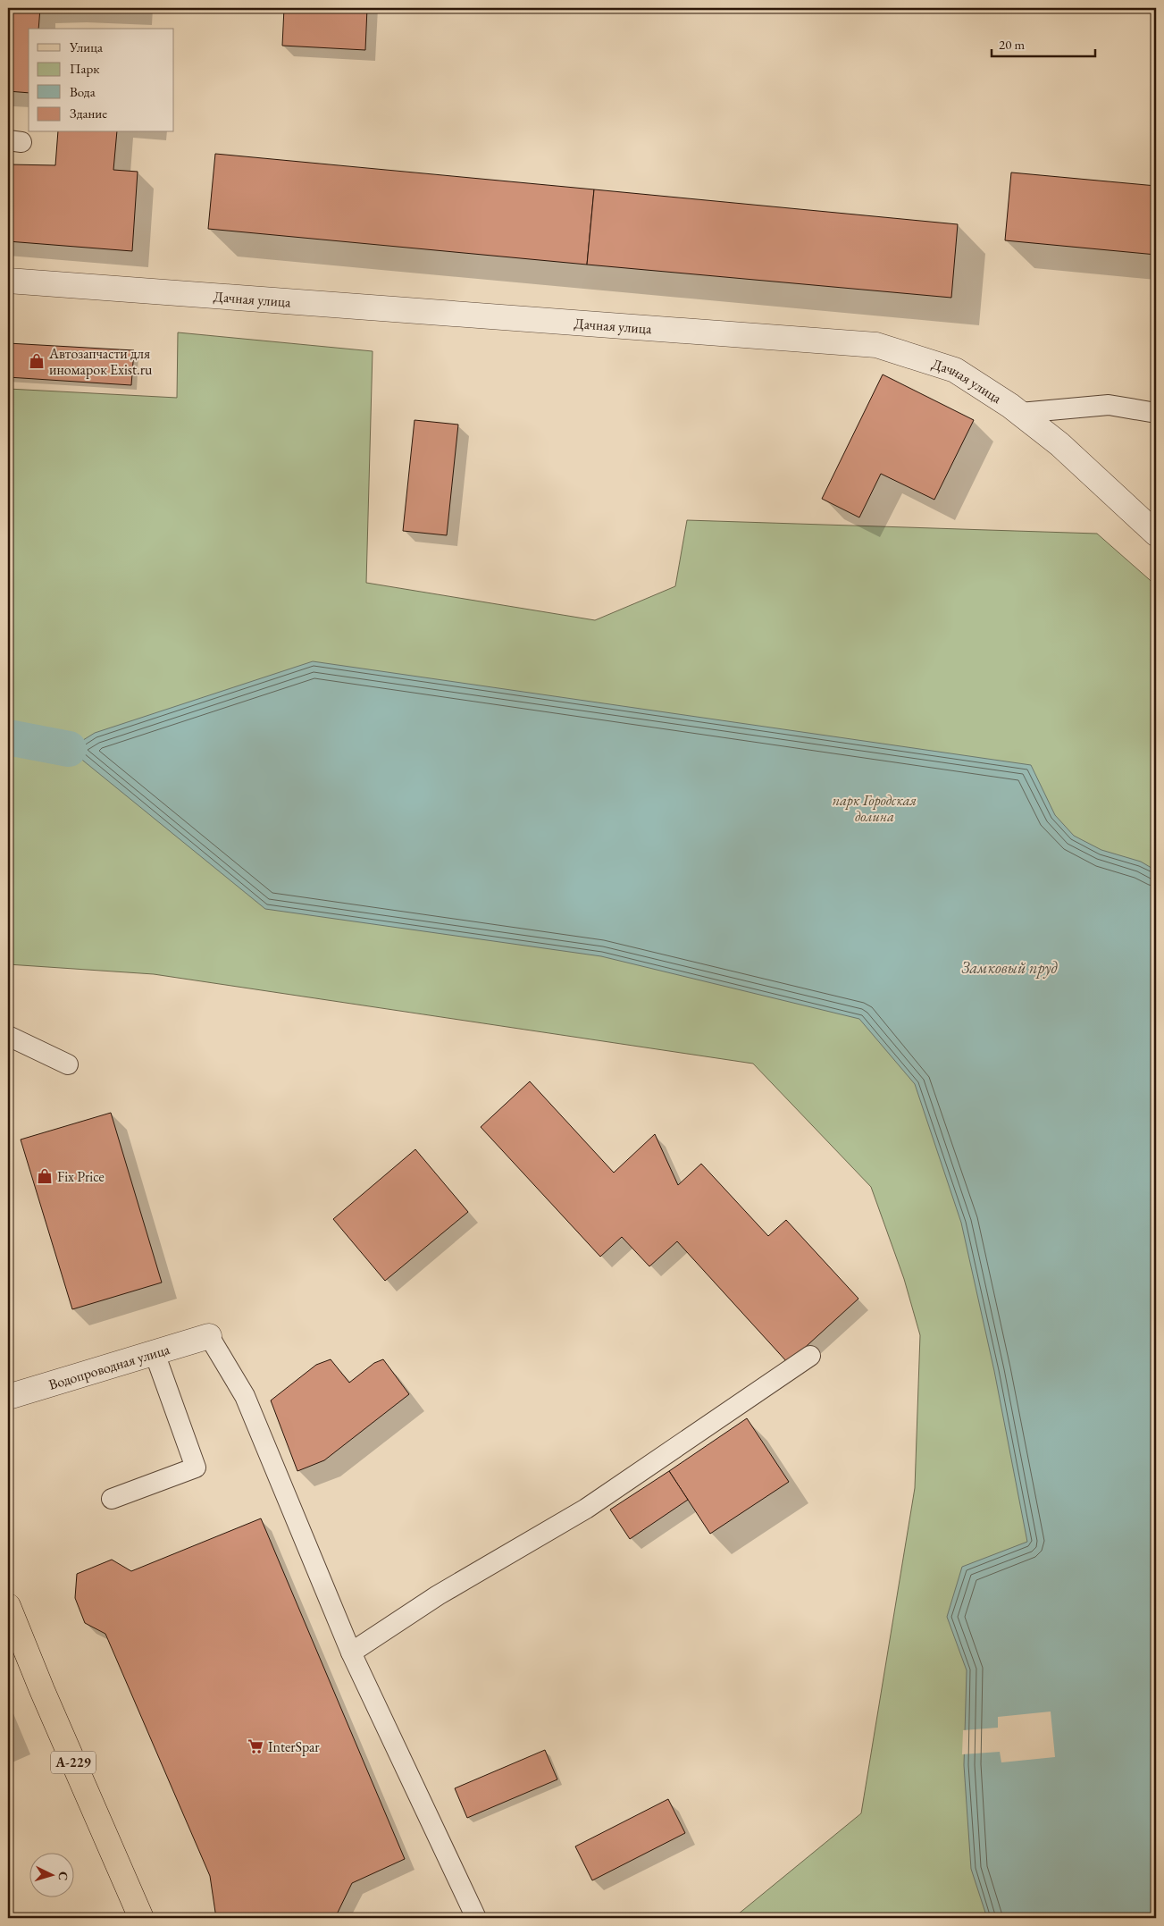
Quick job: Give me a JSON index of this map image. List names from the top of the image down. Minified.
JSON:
{"streets":{"main road":["А-229"],"street":["Дачная улица","Водопроводная улица"]},"water":["Замковый пруд"],"parks":["парк Городская долина"],"places":{"shop":["Автозапчасти для иномарок Exist.ru","Fix Price"],"supermarket":["InterSpar"]},"legend":["Улица","Парк","Вода","Здание"],"scale_bar":"20 m","north":"right"}
